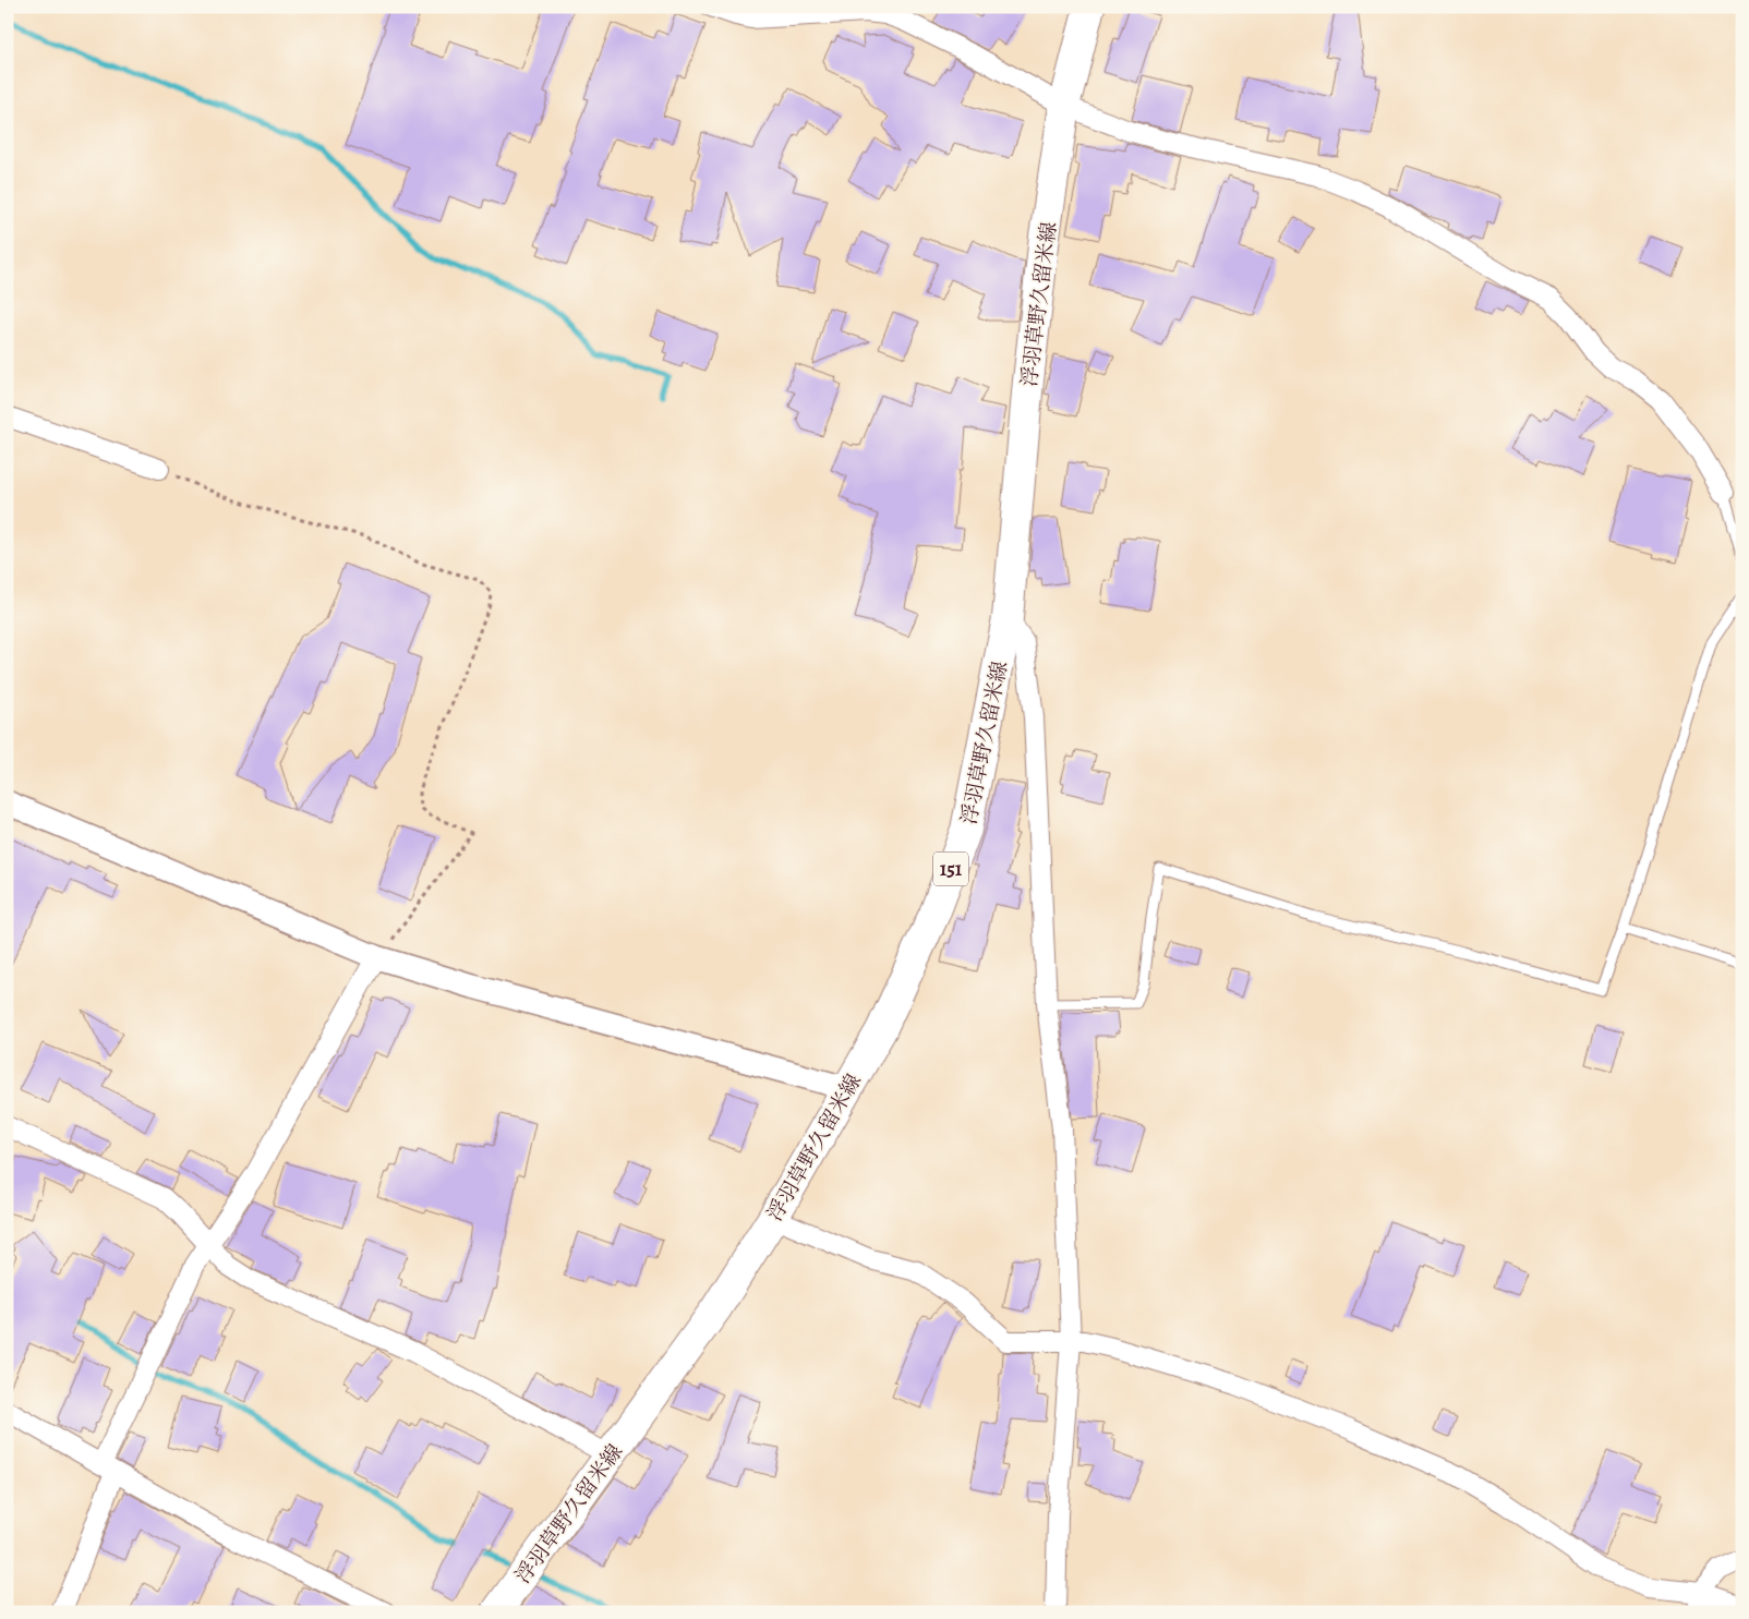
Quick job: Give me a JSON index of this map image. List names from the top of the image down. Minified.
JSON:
{"streets":{"main road":["浮羽草野久留米線","151"]}}
